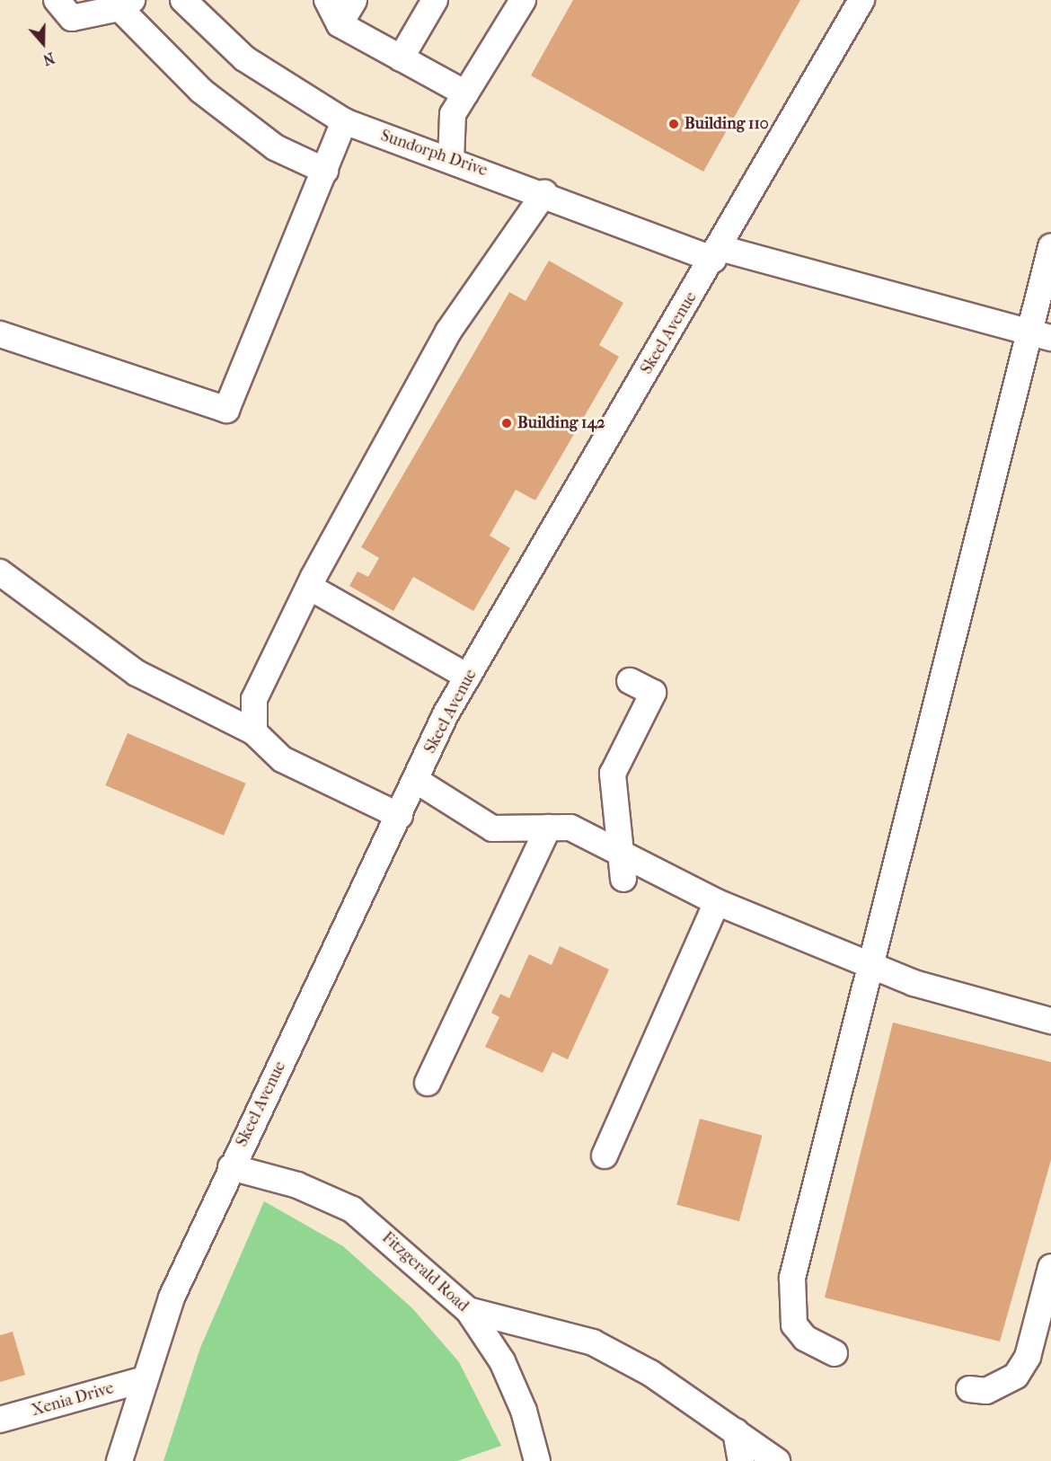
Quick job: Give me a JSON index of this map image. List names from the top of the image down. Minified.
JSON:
{"streets":{"street":["Sundorph Drive","Skeel Avenue","Fitzgerald Road","Xenia Drive"]},"crossings":[["Sundorph Drive","Skeel Avenue"],["Skeel Avenue","Fitzgerald Road"],["Skeel Avenue","Xenia Drive"]],"places":["Building 110","Building 142"],"north":"bottom"}
